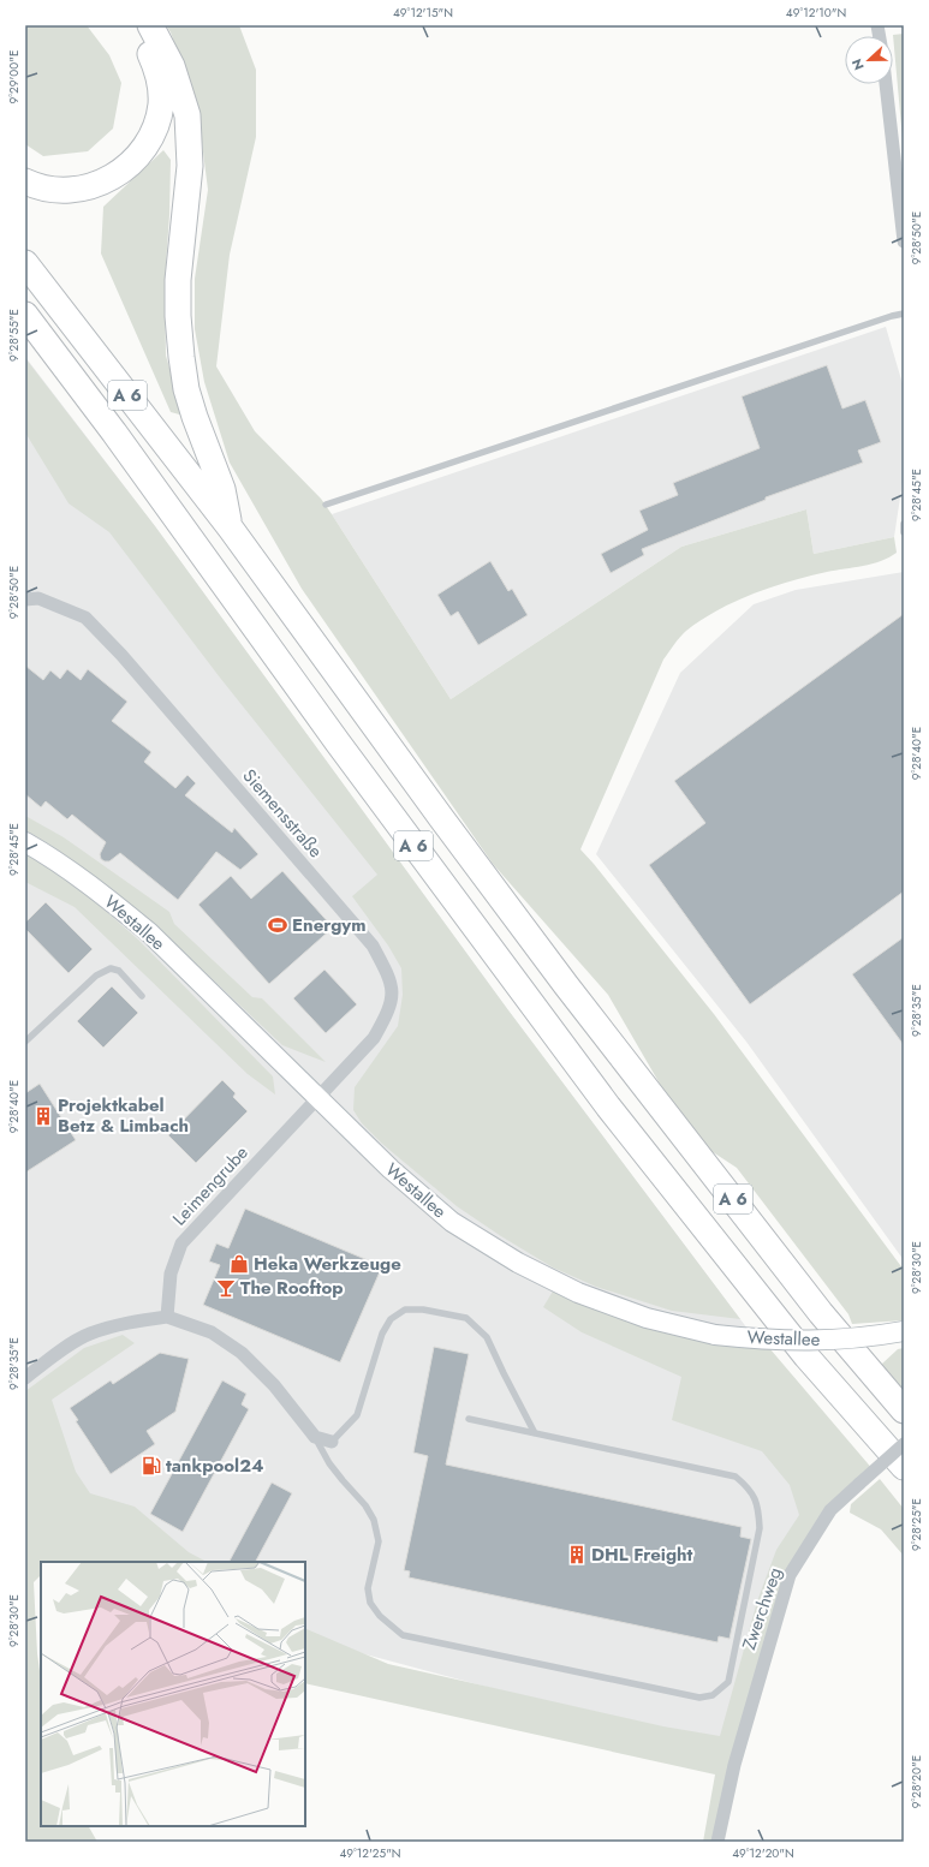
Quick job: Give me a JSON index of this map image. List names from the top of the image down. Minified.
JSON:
{"streets":{"highway":["A 6"],"main road":["Westallee"],"street":["Siemensstraße","Leimengrube","Zwerchweg"]},"crossings":[["Siemensstraße","Westallee"],["Siemensstraße","Leimengrube"],["Westallee","Leimengrube"]],"places":{"sports":["Energym"],"building":["Projektkabel Betz & Limbach","DHL Freight"],"shop":["Heka Werkzeuge"],"bar":["The Rooftop"],"fuel station":["tankpool24"]},"north":"left","coordinates":["49°12'15\"N","49°12'10\"N","9°29'00\"E","9°28'50\"E","9°28'55\"E","9°28'45\"E","9°28'40\"E","9°28'35\"E","9°28'30\"E","9°28'25\"E","9°28'20\"E","49°12'25\"N","49°12'20\"N"]}
